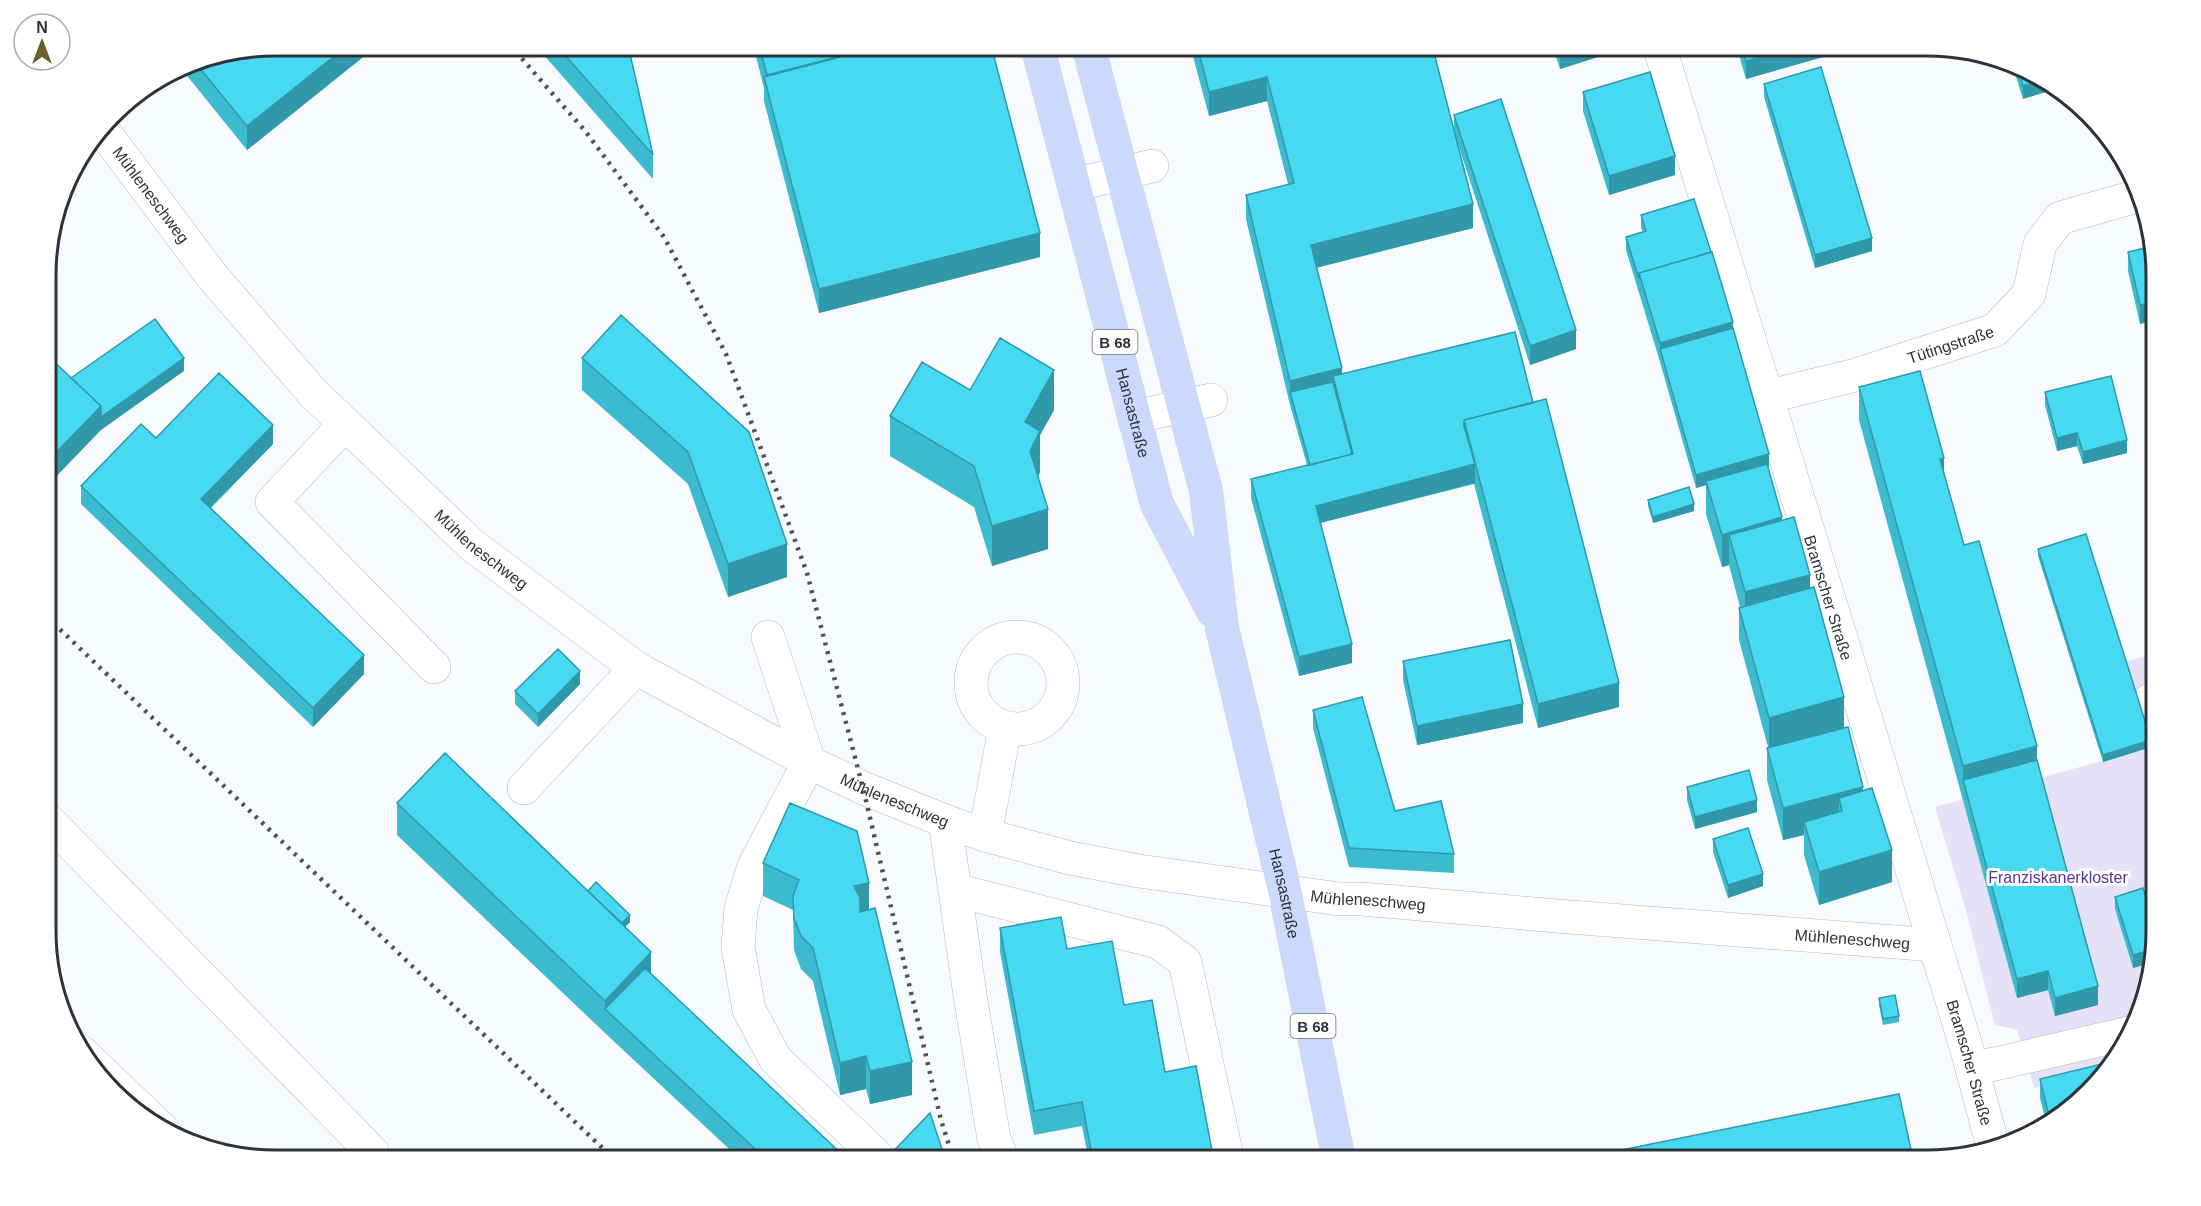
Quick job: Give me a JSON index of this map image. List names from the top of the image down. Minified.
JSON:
{"streets":{"main road":["B 68","Hansastraße"],"street":["Mühleneschweg","Tütingstraße","Bramscher Straße"]},"crossings":[["Mühleneschweg","Hansastraße"],["Mühleneschweg","Bramscher Straße"],["Tütingstraße","Bramscher Straße"]],"parks":["Franziskanerkloster"],"north":"top"}
